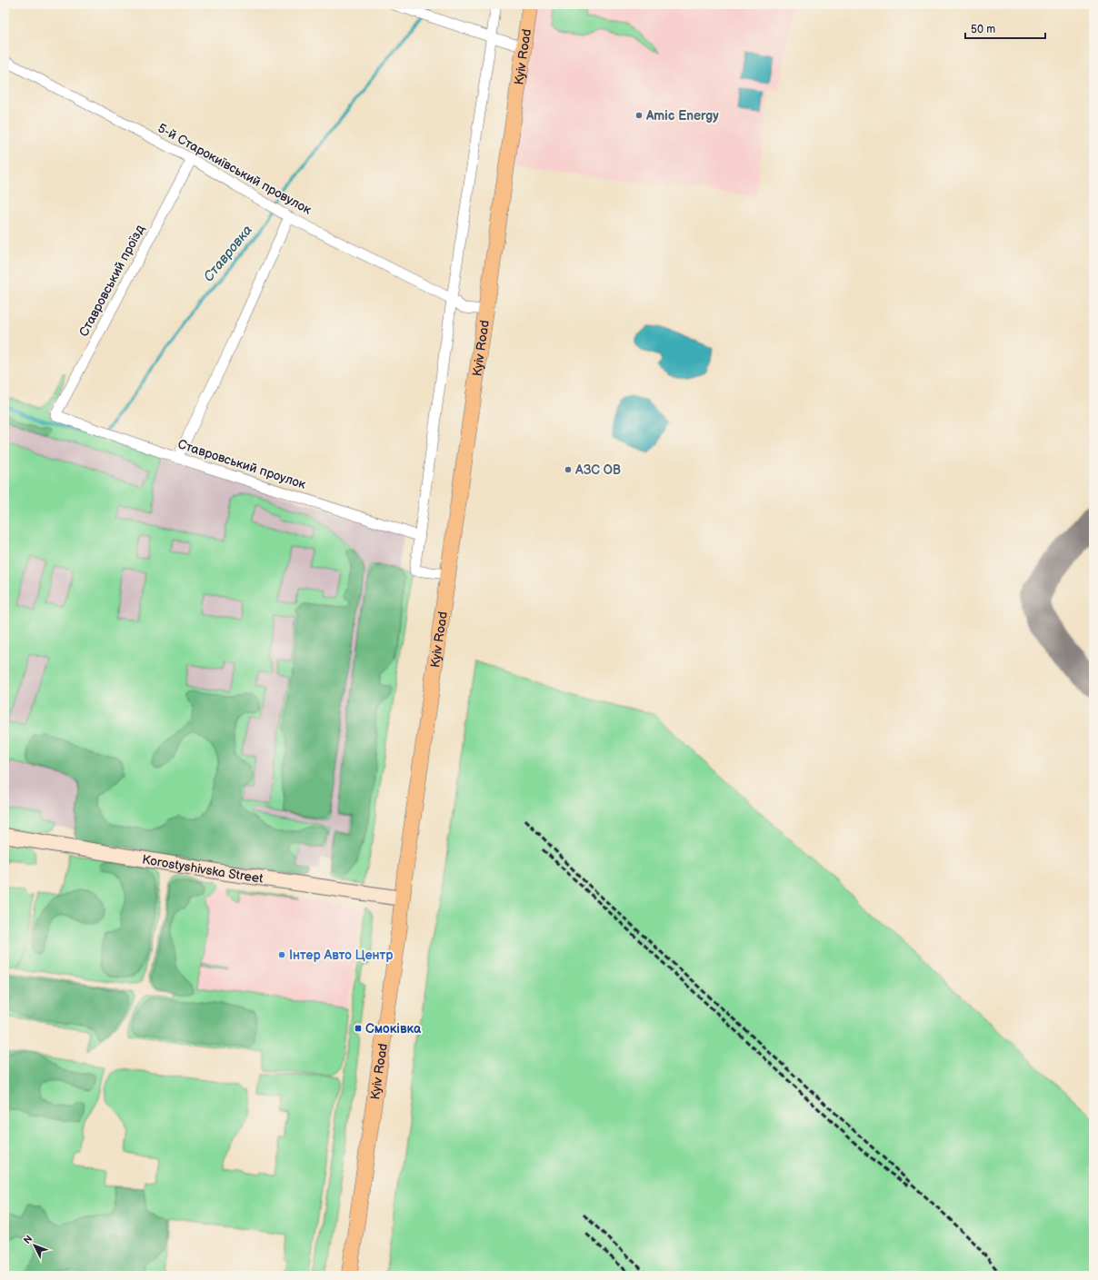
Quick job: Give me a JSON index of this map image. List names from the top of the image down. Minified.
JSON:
{"streets":{"main road":["Kyiv Road"],"street":["5-й Старокиївський провулок","Ставровський проїзд","Ставровський проулок","Korostyshivska Street"]},"crossings":[["Kyiv Road","5-й Старокиївський провулок"],["Kyiv Road","Korostyshivska Street"],["5-й Старокиївський провулок","Ставровський проїзд"],["Ставровський проїзд","Ставровський проулок"]],"water":["Ставровка"],"places":{"other":["Amic Energy","АЗС ОВ","Інтер Авто Центр"],"transit":["Смоківка"]},"scale_bar":"50 m","north":"top left"}
